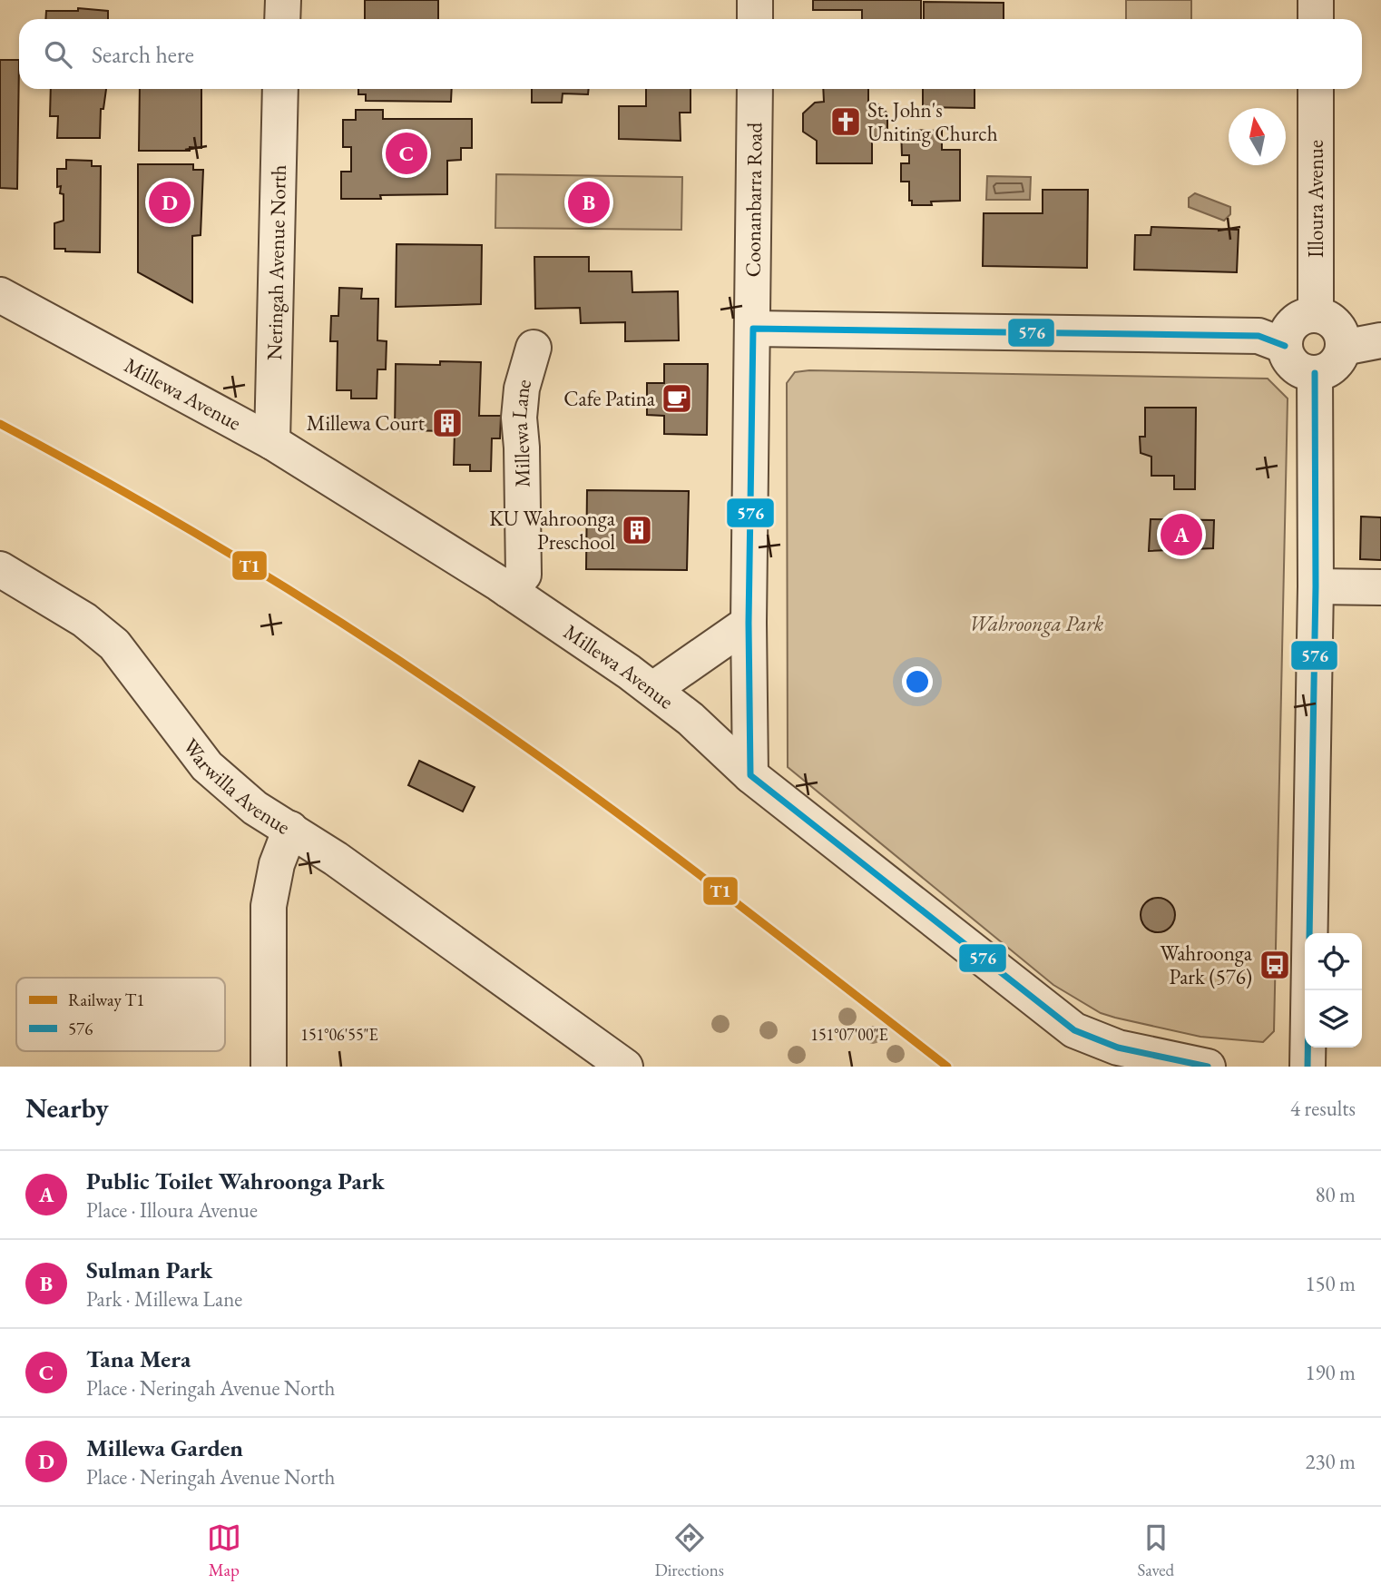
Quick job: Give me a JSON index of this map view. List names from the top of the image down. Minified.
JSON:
{"streets":{"street":["Illoura Avenue","Coonanbarra Road","Neringah Avenue North","Millewa Avenue","Millewa Lane","Warwilla Avenue"]},"crossings":[["Coonanbarra Road","Millewa Avenue"],["Neringah Avenue North","Millewa Avenue"],["Millewa Avenue","Millewa Lane"]],"parks":["Wahroonga Park"],"places":{"church":["St. John's Uniting Church"],"cafe":["Cafe Patina"],"building":["Millewa Court","KU Wahroonga Preschool"],"bus stop":["Wahroonga Park (576)"]},"lines":["transit line 576","rail line T1"],"legend":["Railway T1","576"],"north":"top","page":{"search":"Search here","pins":["C","B","D","A"],"heading":["Nearby","4 results"],"list":[{"mark":"A","name":"Public Toilet Wahroonga Park","note":"Place · Illoura Avenue","value":"80 m"},{"mark":"B","name":"Sulman Park","note":"Park · Millewa Lane","value":"150 m"},{"mark":"C","name":"Tana Mera","note":"Place · Neringah Avenue North","value":"190 m"},{"mark":"D","name":"Millewa Garden","note":"Place · Neringah Avenue North","value":"230 m"}],"nav":["Map","Directions","Saved"]},"coordinates":["151°06'55\"E","151°07'00\"E"]}
